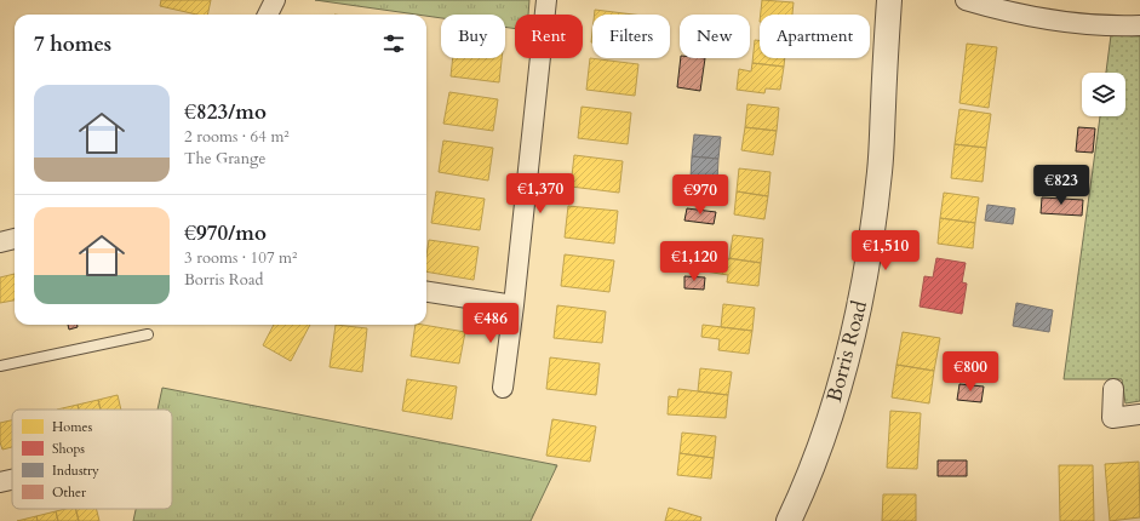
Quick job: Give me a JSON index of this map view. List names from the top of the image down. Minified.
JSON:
{"streets":{"street":["Borris Road"]},"legend":["Homes","Shops","Industry","Other"],"page":{"chip":["Buy","Rent","Filters","New","Apartment"],"heading":"7 homes","list":[{"name":"€823/mo","note":"2 rooms · 64 m² · The Grange"},{"name":"€970/mo","note":"3 rooms · 107 m² · Borris Road"}],"price":["€823","€1,370","€970","€1,510","€1,120","€486","€800"]}}
